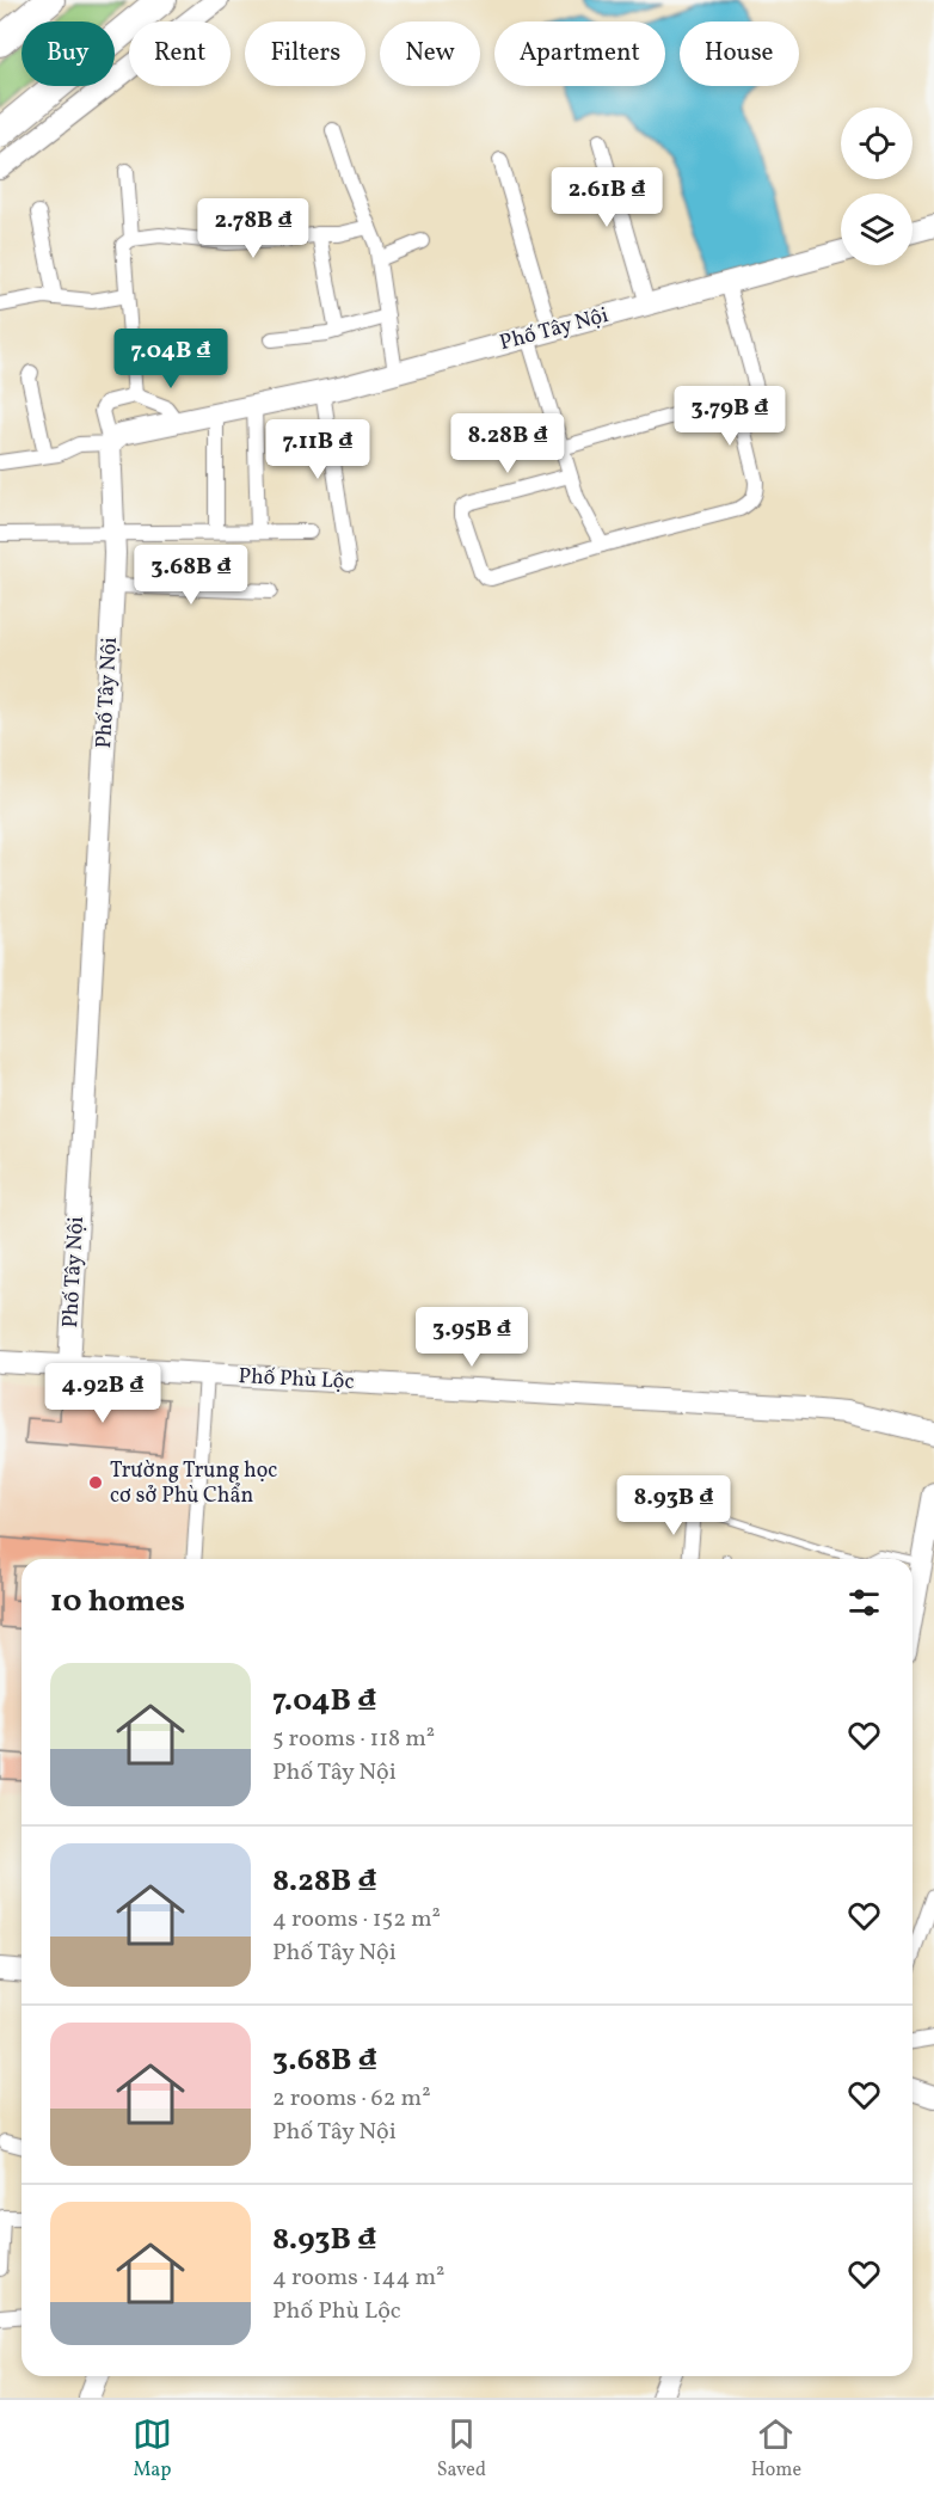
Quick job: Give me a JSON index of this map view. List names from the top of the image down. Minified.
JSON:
{"streets":{"street":["Phố Tây Nội","Phố Phù Lộc"]},"crossings":[["Phố Tây Nội","Phố Phù Lộc"]],"places":["Trường Trung học cơ sở Phù Chẩn"],"page":{"chip":["Buy","Rent","Filters","New","Apartment","House"],"price":["2.61B ₫","2.78B ₫","7.04B ₫","3.79B ₫","8.28B ₫","7.11B ₫","3.68B ₫","3.95B ₫","4.92B ₫","8.93B ₫"],"heading":"10 homes","list":[{"name":"7.04B ₫","note":"5 rooms · 118 m² · Phố Tây Nội"},{"name":"8.28B ₫","note":"4 rooms · 152 m² · Phố Tây Nội"},{"name":"3.68B ₫","note":"2 rooms · 62 m² · Phố Tây Nội"},{"name":"8.93B ₫","note":"4 rooms · 144 m² · Phố Phù Lộc"}],"tabs":["Map","Saved","Home"]}}
